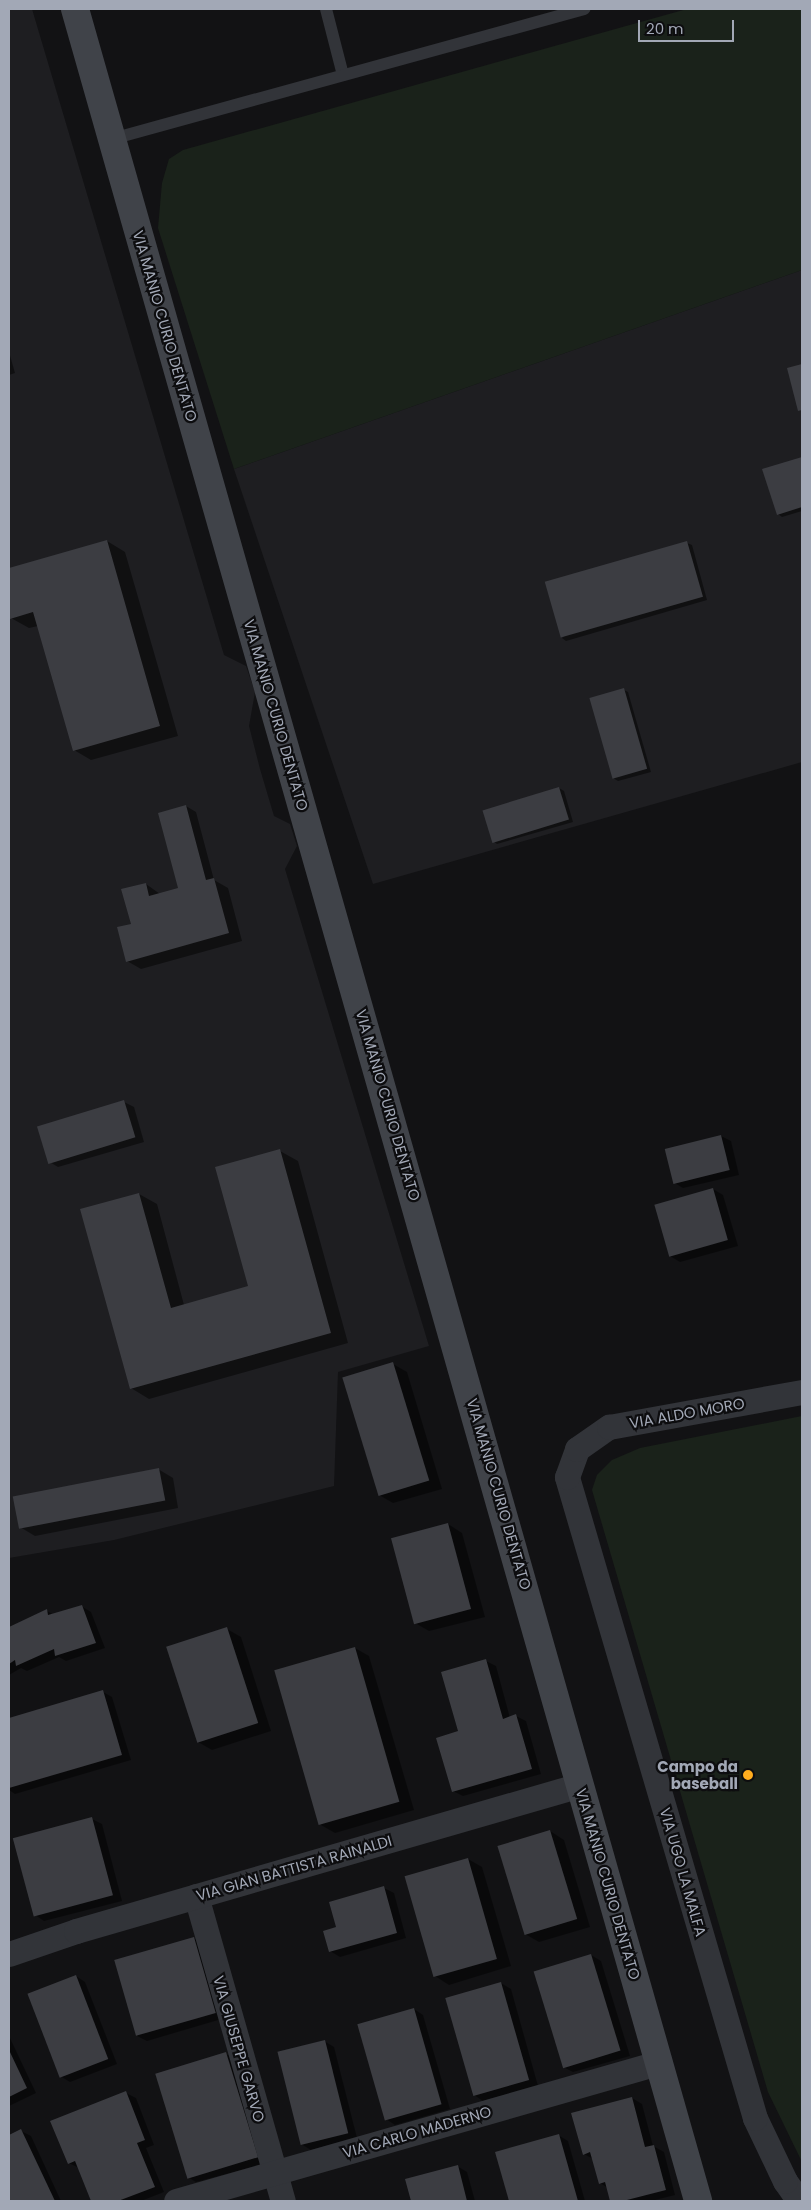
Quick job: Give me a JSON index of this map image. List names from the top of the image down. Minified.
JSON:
{"streets":{"main road":["VIA MANIO CURIO DENTATO"],"street":["VIA ALDO MORO","VIA GIAN BATTISTA RAINALDI","VIA UGO LA MALFA","VIA GIUSEPPE GARVO","VIA CARLO MADERNO"]},"crossings":[["VIA MANIO CURIO DENTATO","VIA GIAN BATTISTA RAINALDI"],["VIA MANIO CURIO DENTATO","VIA CARLO MADERNO"],["VIA ALDO MORO","VIA UGO LA MALFA"],["VIA GIAN BATTISTA RAINALDI","VIA GIUSEPPE GARVO"],["VIA GIUSEPPE GARVO","VIA CARLO MADERNO"]],"places":["Campo da baseball"],"scale_bar":"20 m"}
